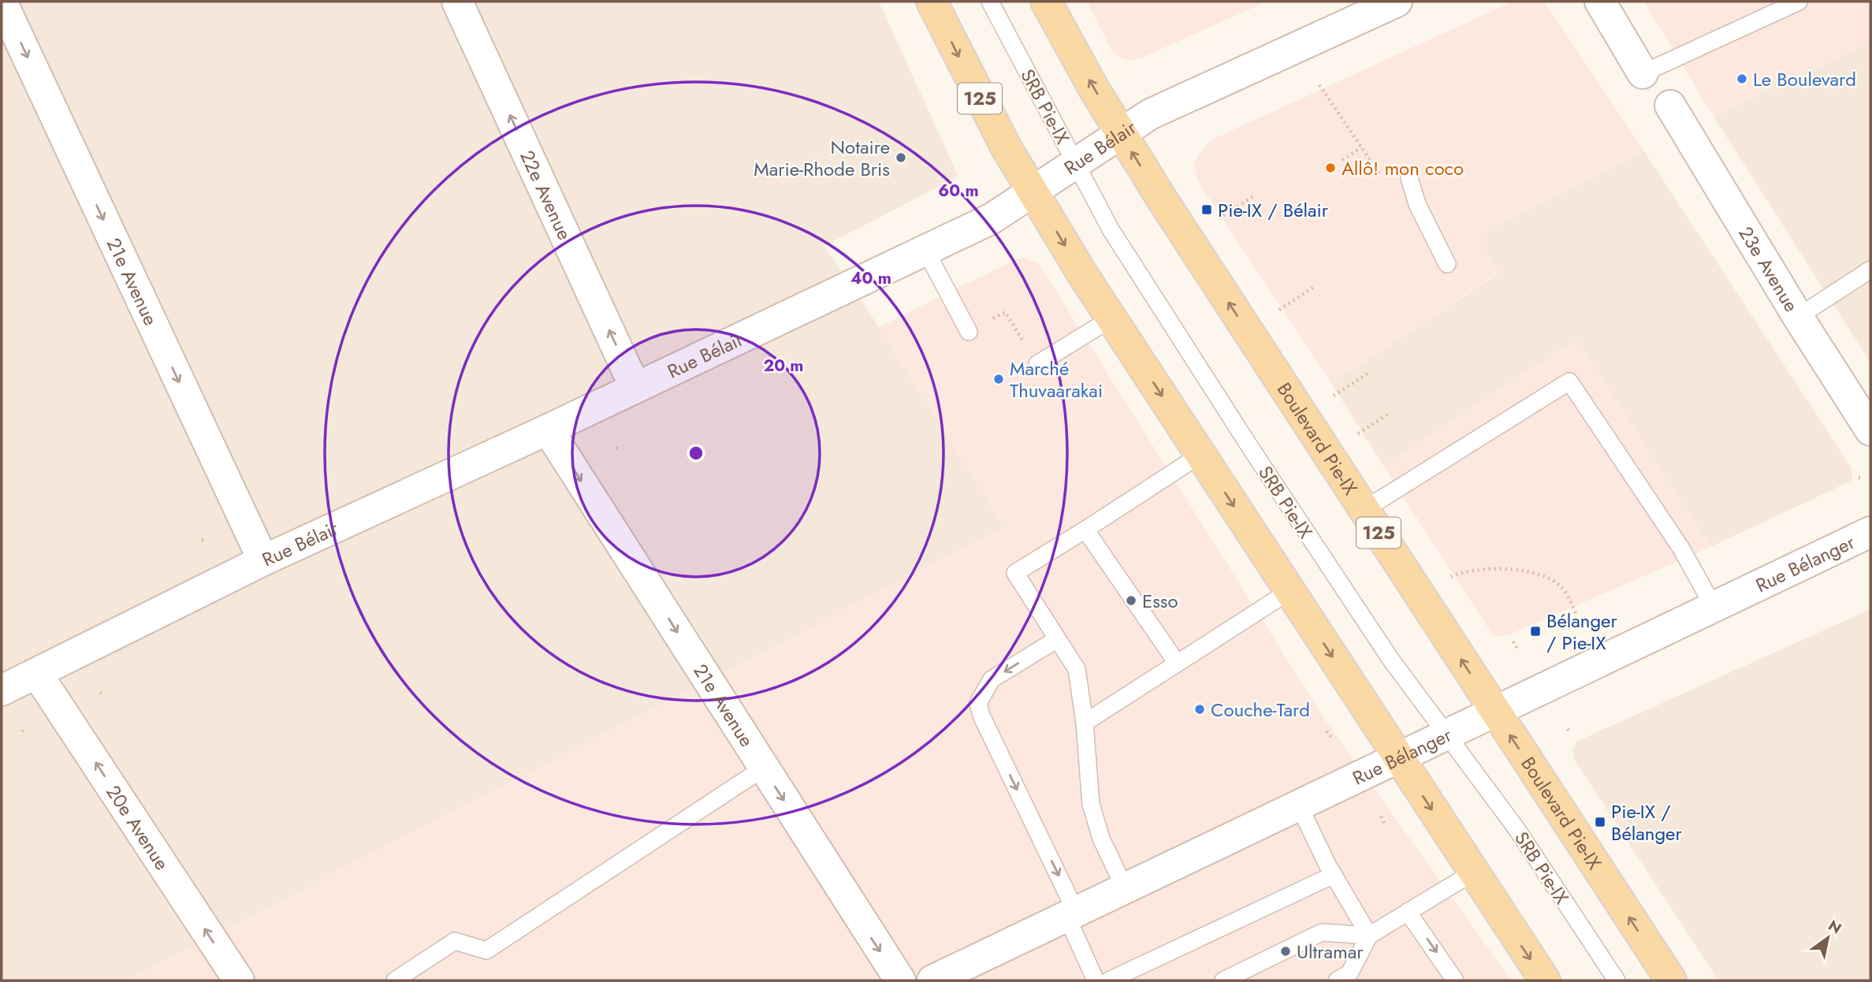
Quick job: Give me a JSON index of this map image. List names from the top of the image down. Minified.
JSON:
{"streets":{"main road":["125","Boulevard Pie-IX"],"street":["Rue Bélair","22e Avenue","23e Avenue","21e Avenue","Rue Bélanger","20e Avenue"],"lane":["SRB Pie-IX"]},"crossings":[["125","Rue Bélair"],["125","Rue Bélanger"],["SRB Pie-IX","Rue Bélair"],["SRB Pie-IX","Rue Bélanger"],["Rue Bélair","22e Avenue"],["Rue Bélair","21e Avenue"],["Rue Bélair","Boulevard Pie-IX"],["Rue Bélair","20e Avenue"],["Boulevard Pie-IX","Rue Bélanger"]],"one_way":["22e Avenue","21e Avenue","20e Avenue"],"places":{"other":["Le Boulevard","Notaire Marie-Rhode Bris","Allô! mon coco","Marché Thuvaarakai","Esso","Couche-Tard","Ultramar"],"transit":["Pie-IX / Bélair","Bélanger / Pie-IX","Pie-IX / Bélanger"]},"north":"top right","rings":["60 m","40 m","20 m"]}
